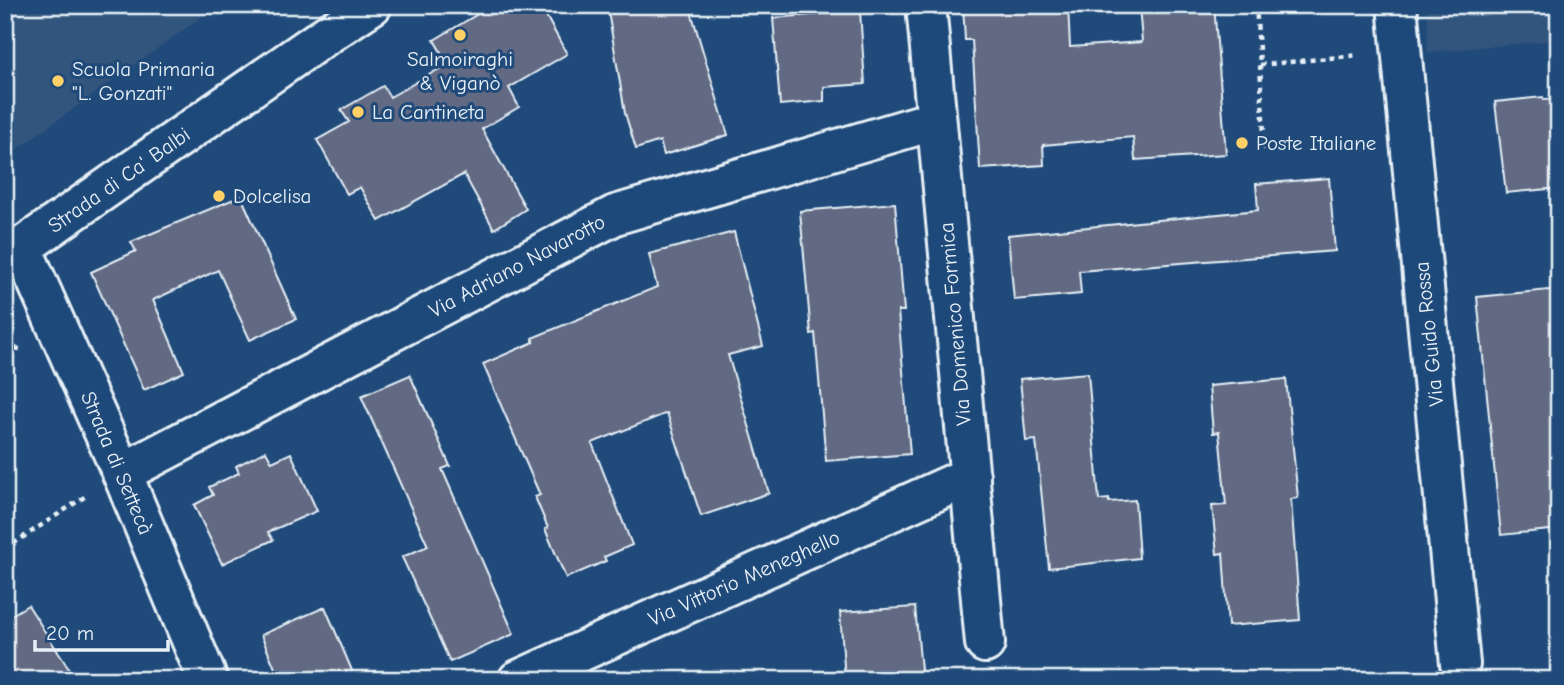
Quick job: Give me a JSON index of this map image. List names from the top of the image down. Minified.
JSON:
{"streets":{"street":["Strada di Ca' Balbi","Via Adriano Navarotto","Via Domenico Formica","Via Guido Rossa","Strada di Settecà","Via Vittorio Meneghello"]},"crossings":[["Strada di Ca' Balbi","Strada di Settecà"],["Via Adriano Navarotto","Via Domenico Formica"],["Via Adriano Navarotto","Strada di Settecà"],["Via Domenico Formica","Via Vittorio Meneghello"]],"places":["Salmoiraghi & Viganò","Scuola Primaria \"L. Gonzati\"","La Cantineta","Poste Italiane","Dolcelisa"],"scale_bar":"20 m"}
